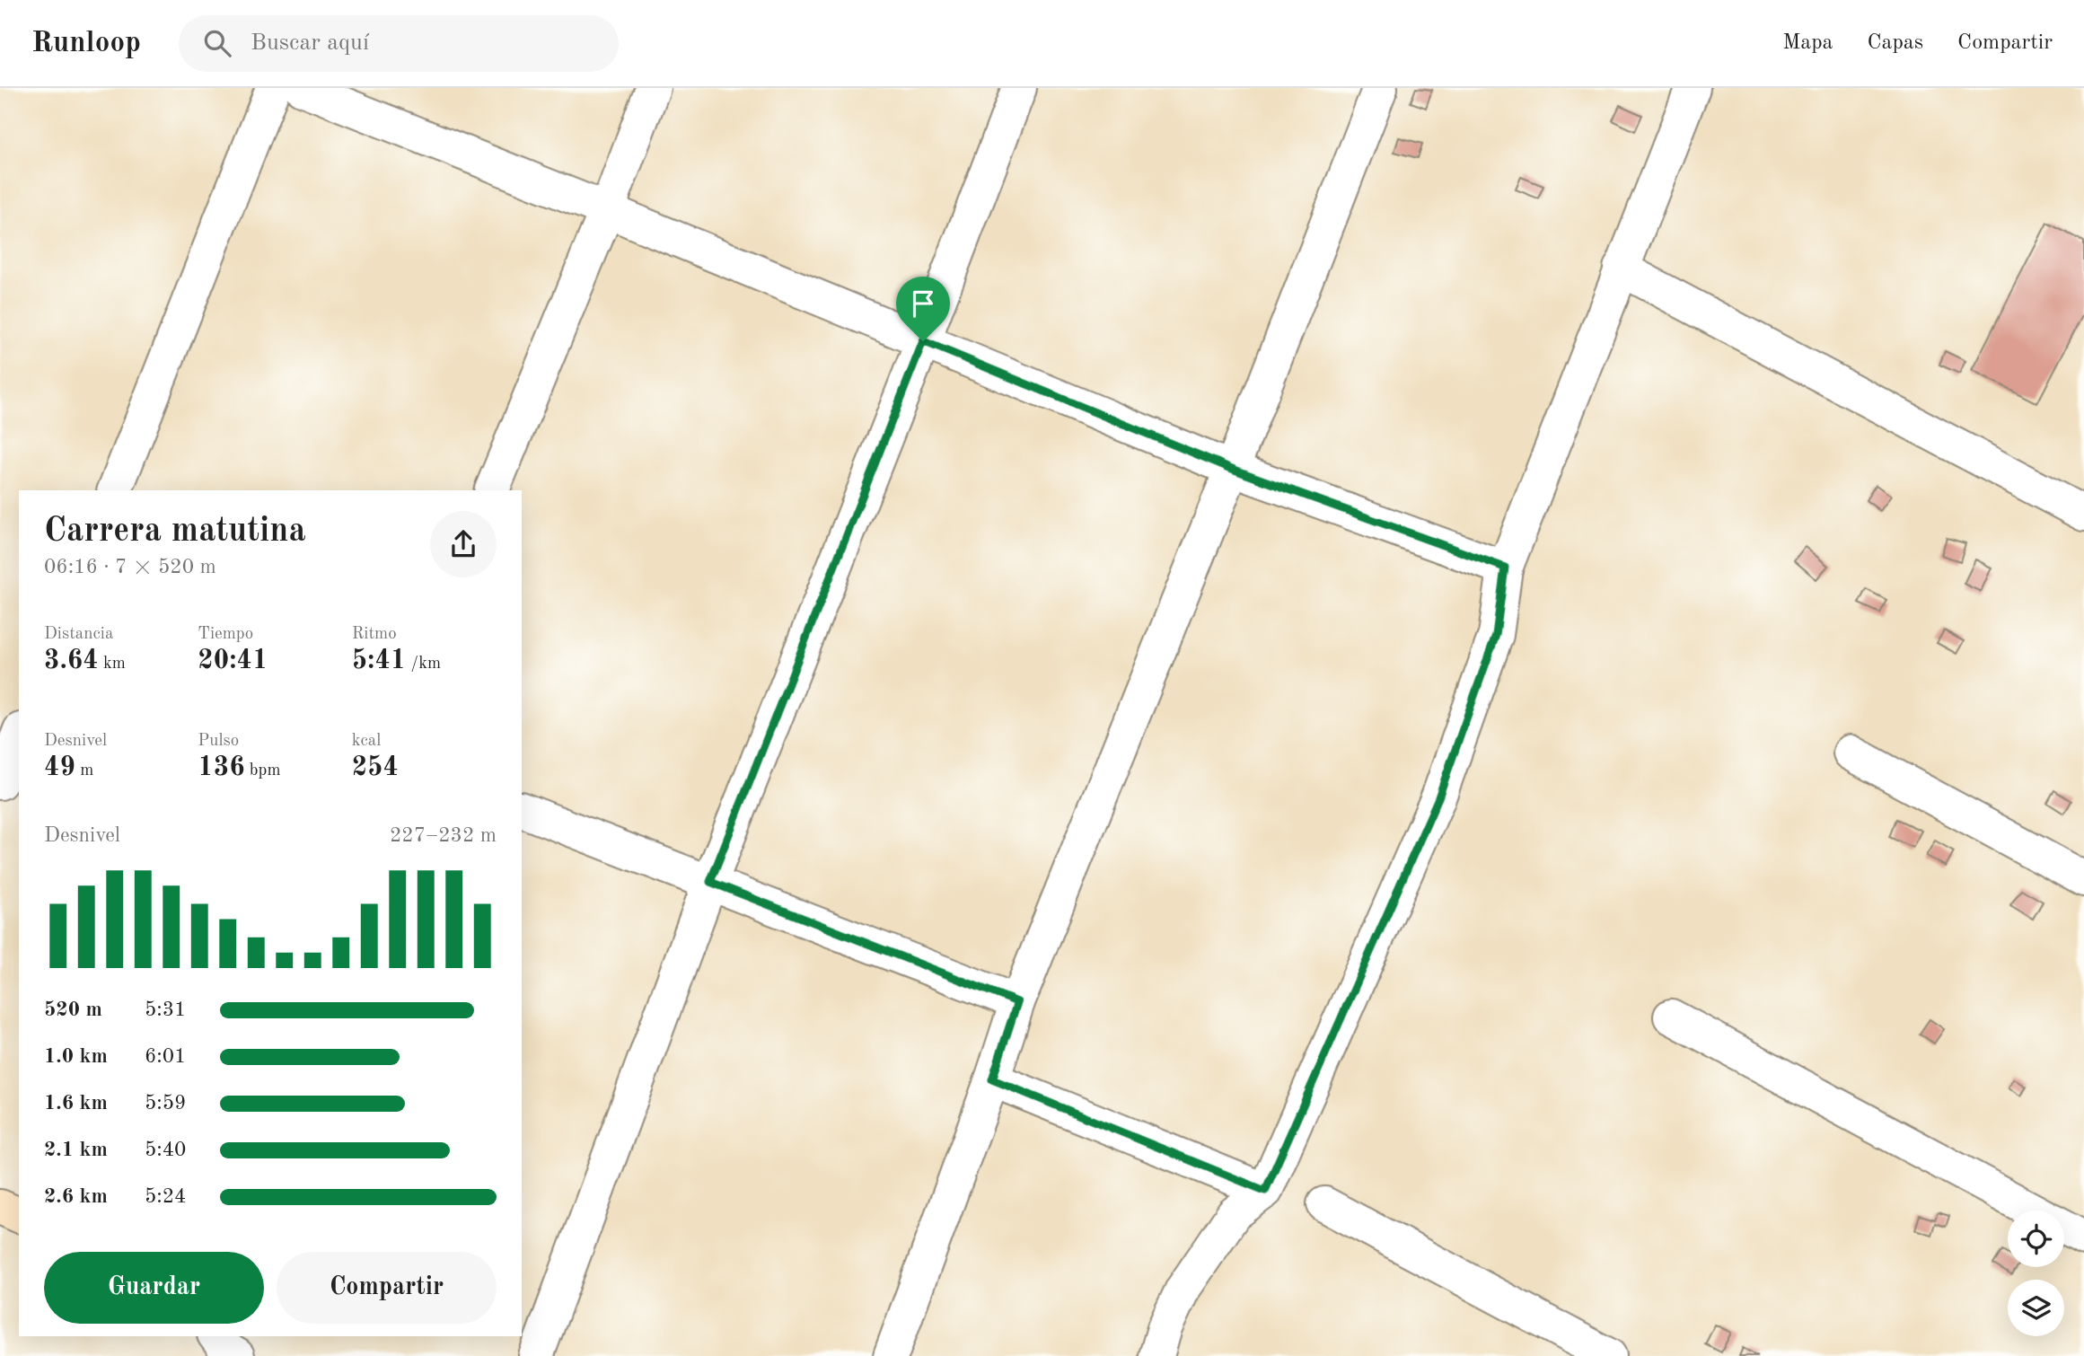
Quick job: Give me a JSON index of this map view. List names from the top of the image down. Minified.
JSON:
{"page":{"header":"Runloop","search":"Buscar aquí","nav":["Mapa","Capas","Compartir"],"heading":["Carrera matutina","06:16 · 7 × 520 m"],"stats":[["Distancia","3.64 km"],["Tiempo","20:41"],["Ritmo","5:41 /km"],["Desnivel","49 m"],["Pulso","136 bpm"],["kcal","254"]],"chart":["Desnivel","227–232 m"],"list":[{"name":"520 m","note":"5:31"},{"name":"1.0 km","note":"6:01"},{"name":"1.6 km","note":"5:59"},{"name":"2.1 km","note":"5:40"},{"name":"2.6 km","note":"5:24"}],"buttons":["Guardar","Compartir"]}}
